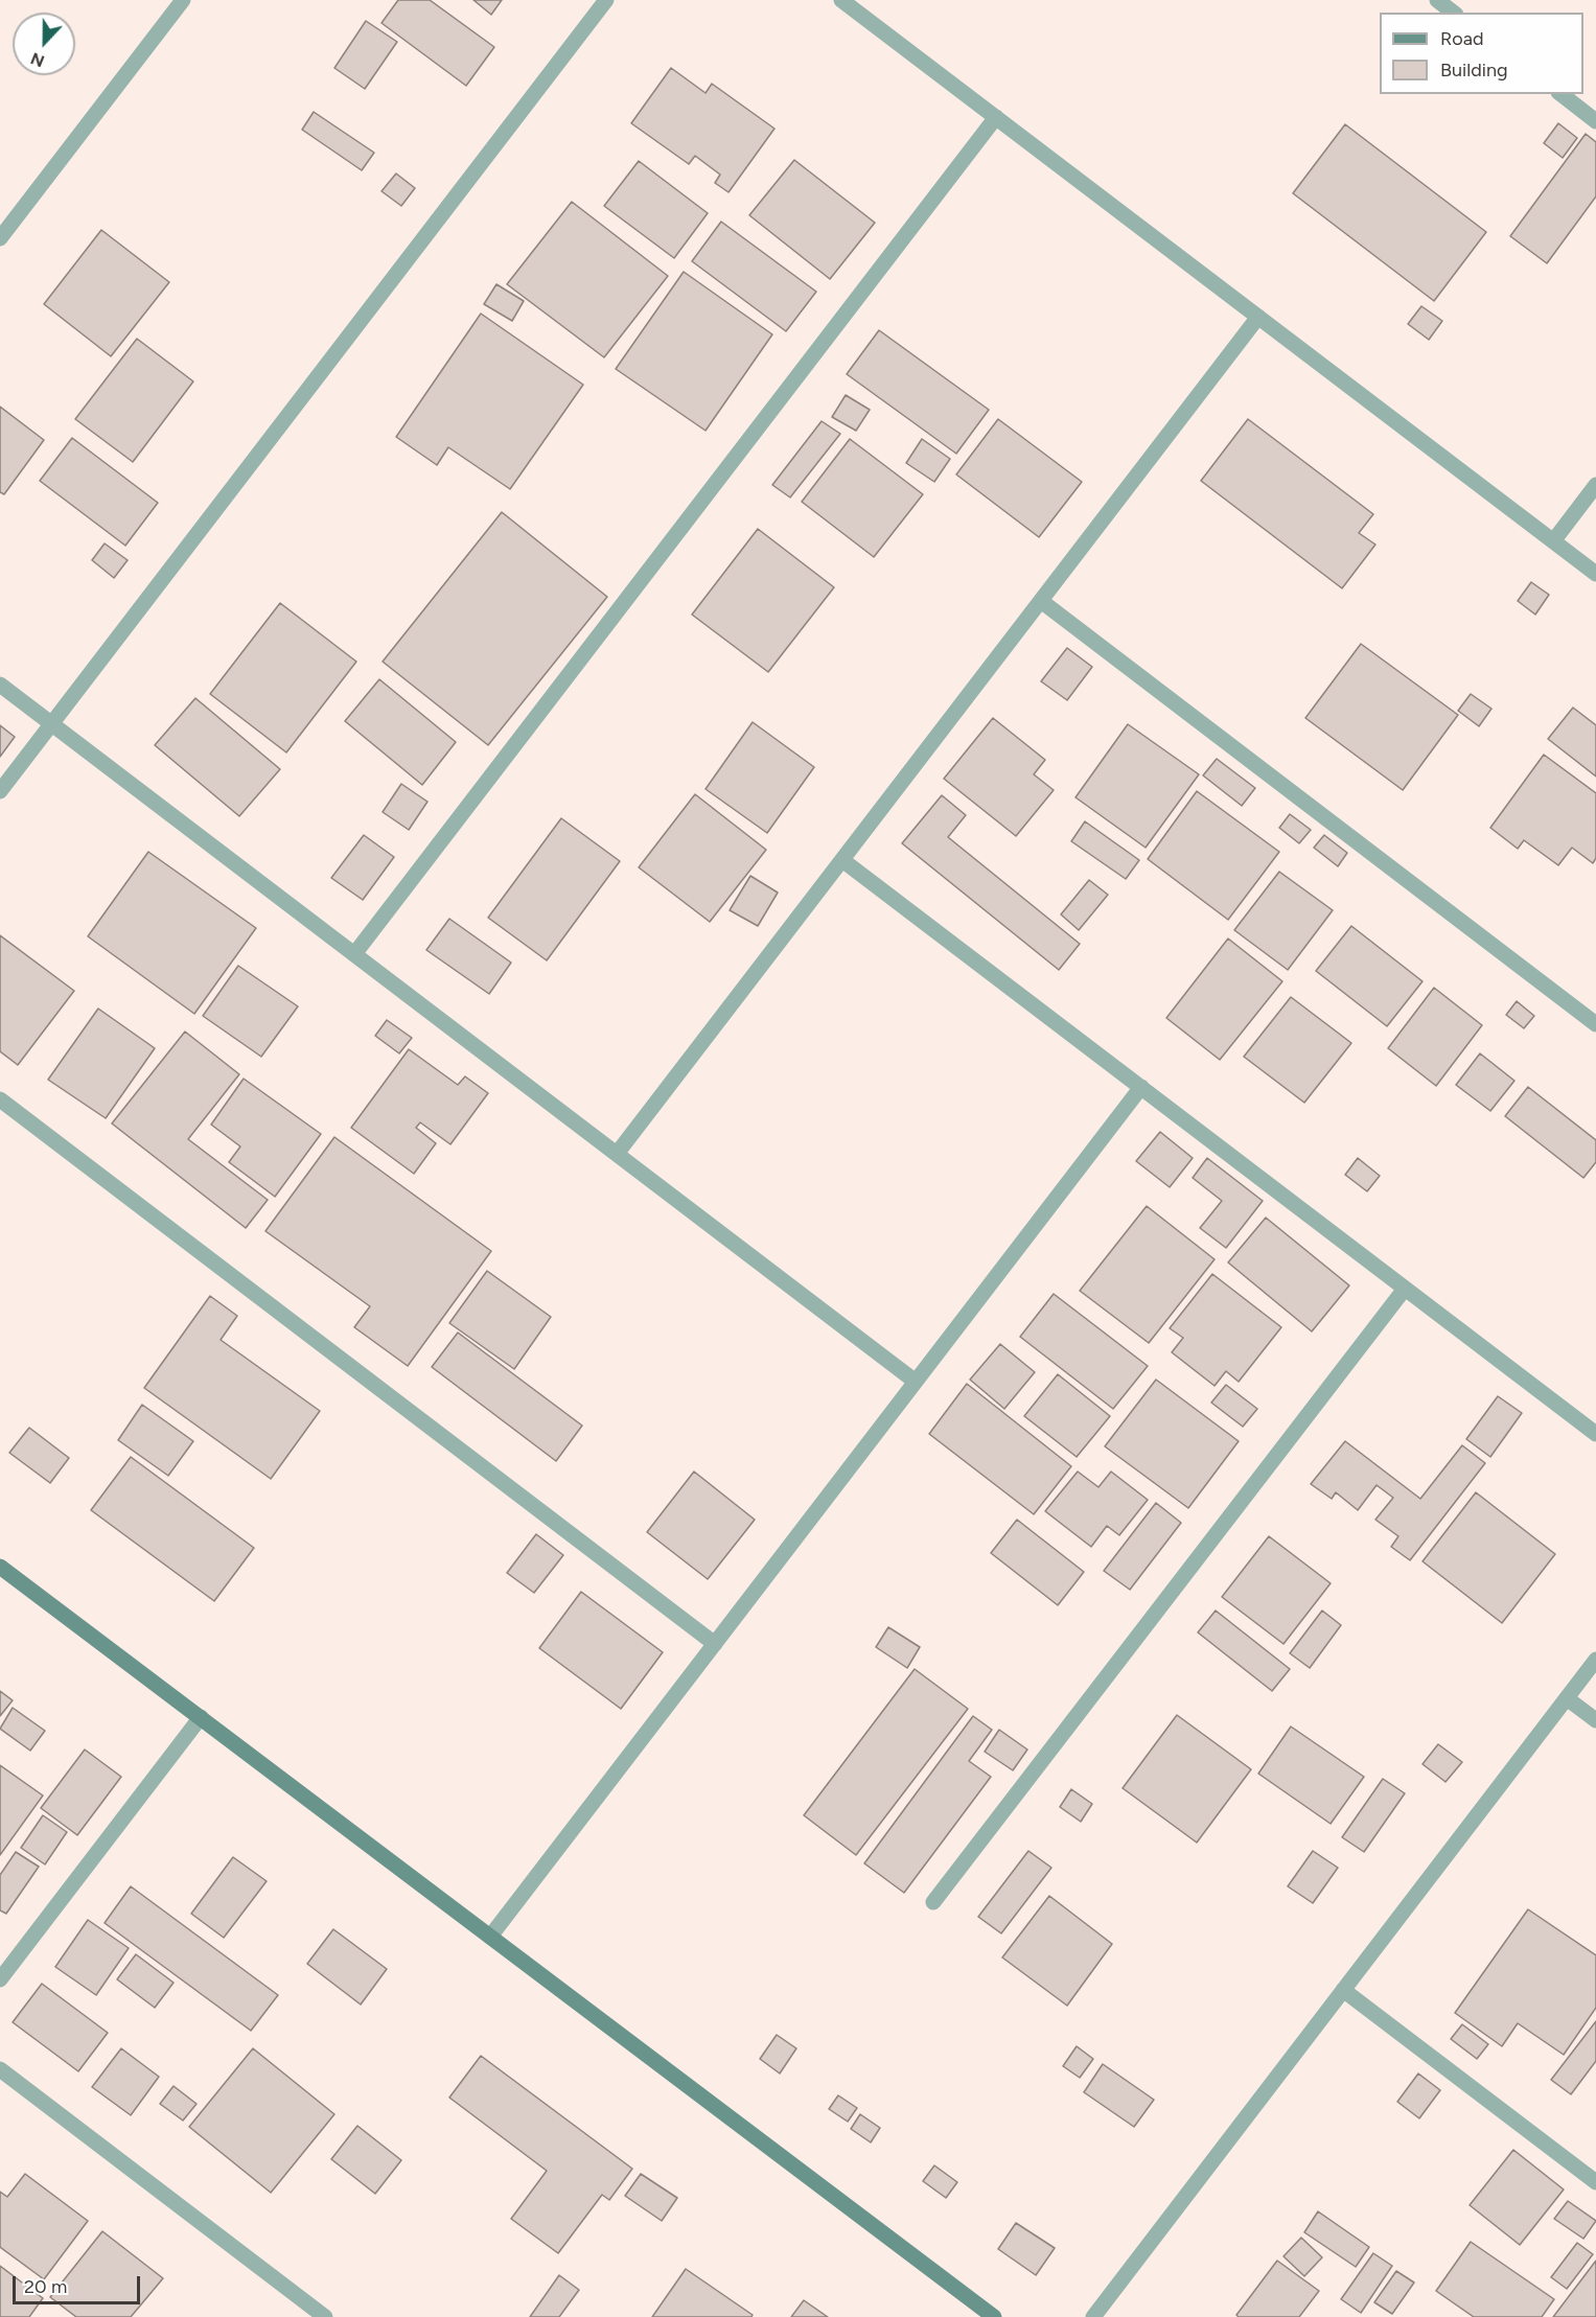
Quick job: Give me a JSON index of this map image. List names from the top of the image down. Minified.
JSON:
{"legend":["Road","Building"],"scale_bar":"20 m","north":"bottom"}
